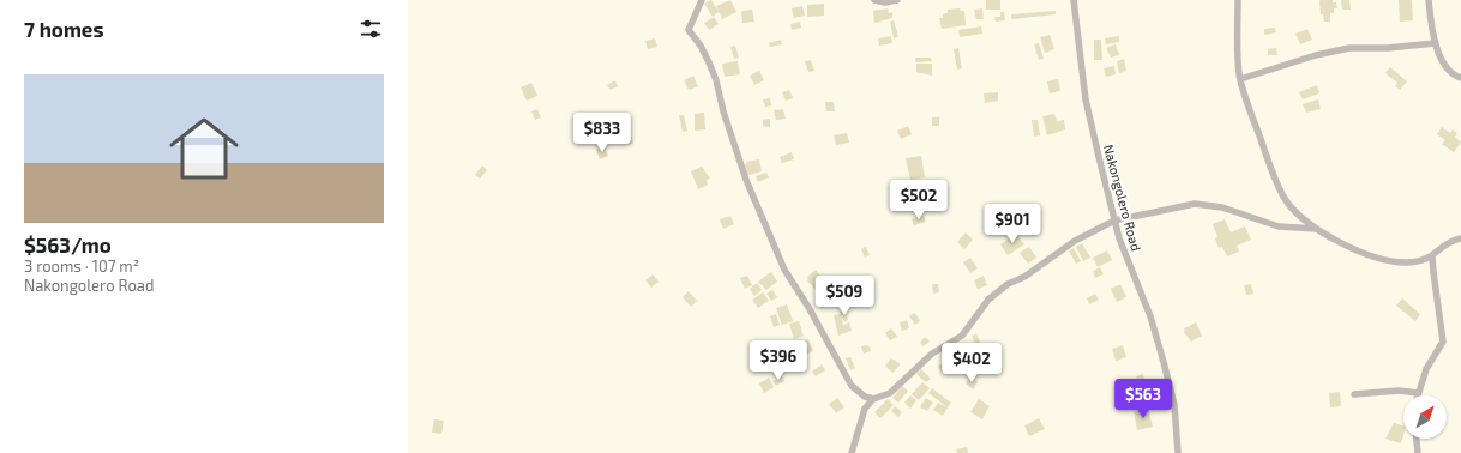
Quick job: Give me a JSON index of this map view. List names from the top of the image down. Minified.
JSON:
{"streets":{"street":["Nakongolero Road"]},"north":"top right","page":{"heading":"7 homes","list":[{"name":"$563/mo","note":"3 rooms · 107 m² · Nakongolero Road"}],"price":["$833","$502","$901","$509","$396","$402","$563"]}}
